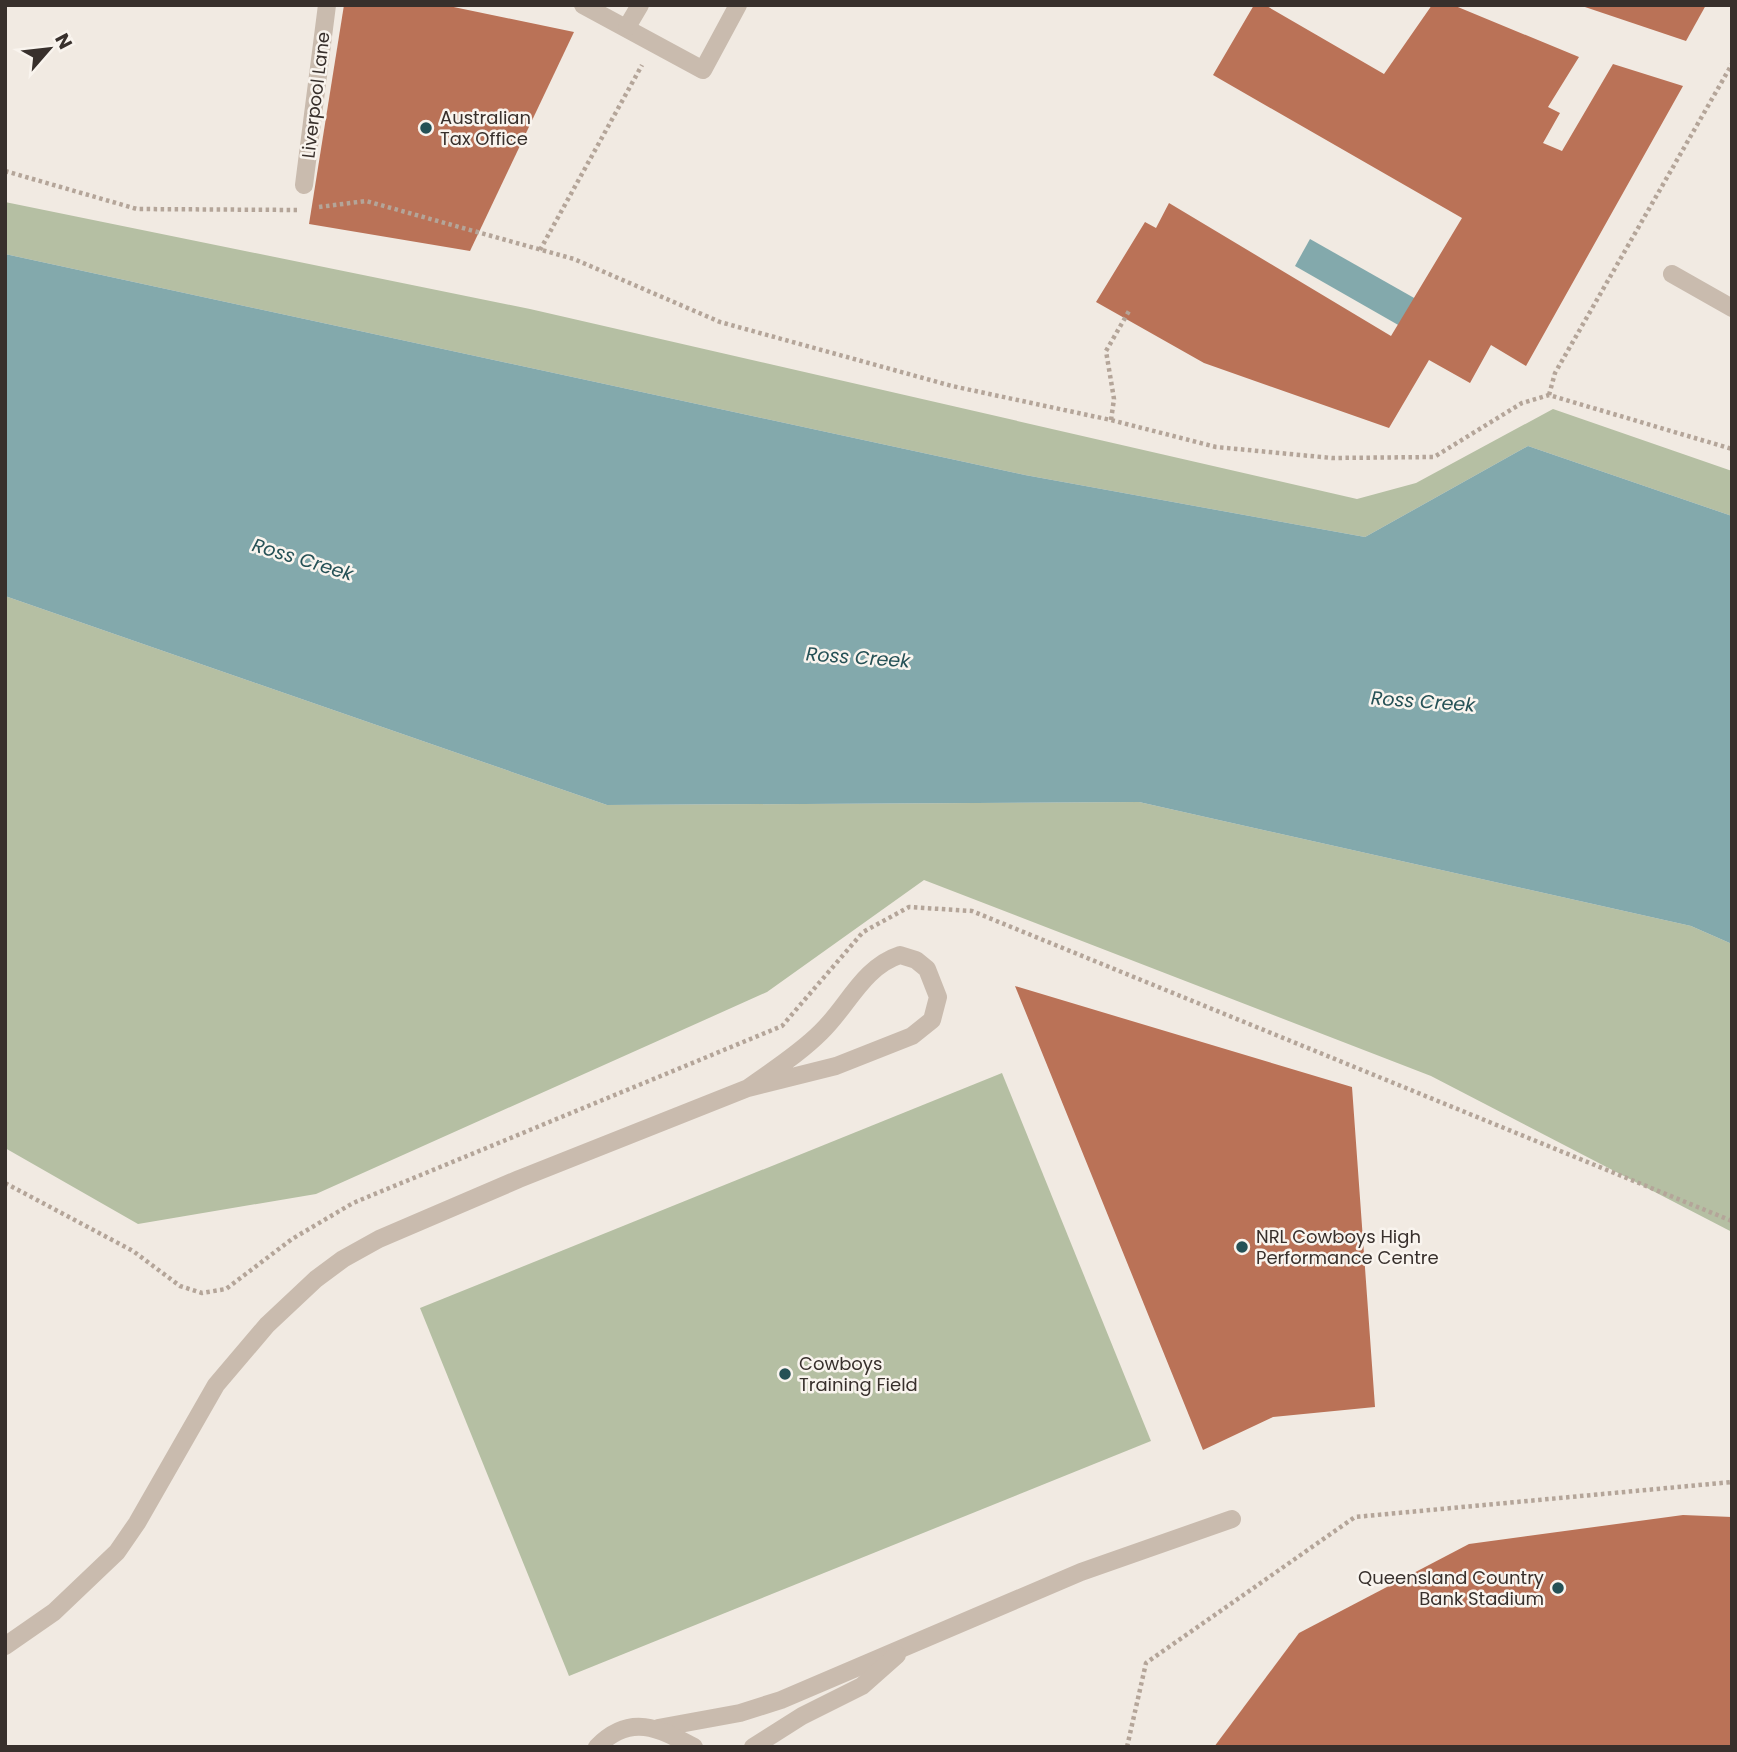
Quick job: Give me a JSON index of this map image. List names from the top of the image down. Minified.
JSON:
{"streets":{"lane":["Liverpool Lane"]},"water":["Ross Creek"],"places":["Australian Tax Office","NRL Cowboys High Performance Centre","Cowboys Training Field","Queensland Country Bank Stadium"],"north":"top right"}
